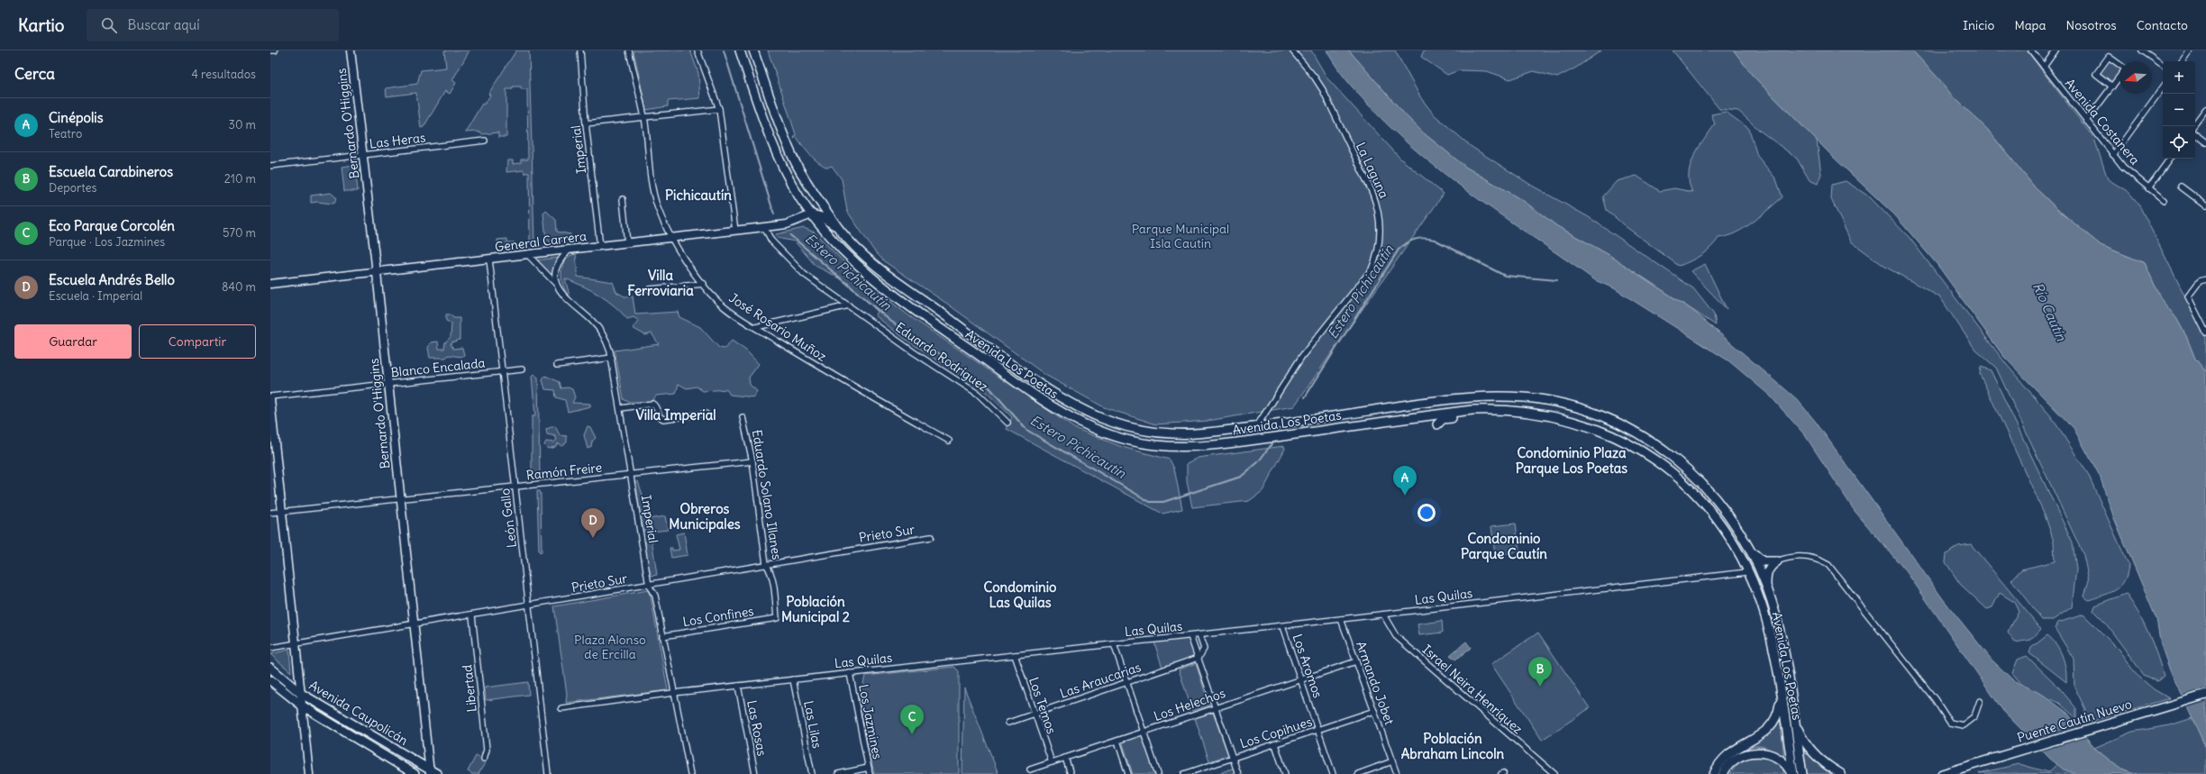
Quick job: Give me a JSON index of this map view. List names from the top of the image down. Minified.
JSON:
{"streets":{"main road":["Bernardo O'Higgins","General Carrera","Avenida Los Poetas","Avenida Caupolicán","Puente Cautín Nuevo"],"street":["Avenida Costanera","Las Heras","Imperial","La Laguna","José Rosario Muñoz","Eduardo Rodríguez","Blanco Encalada","Ramón Freire","Eduardo Solano Illanes","León Gallo","Prieto Sur","Las Quilas","Los Confines","Los Aromos","Las Araucarias","Armando Jobet","Libertad","Israel Neira Henríquez","Los Helechos","Los Temos","Los Jazmines","Las Lilas","Las Rosas","Los Copihues"]},"crossings":[["Bernardo O'Higgins","Las Heras"],["Bernardo O'Higgins","General Carrera"],["Bernardo O'Higgins","Blanco Encalada"],["Bernardo O'Higgins","Ramón Freire"],["Bernardo O'Higgins","Prieto Sur"],["Bernardo O'Higgins","Avenida Caupolicán"],["Imperial","General Carrera"],["Imperial","Ramón Freire"],["Imperial","Prieto Sur"],["Imperial","Las Quilas"],["Imperial","Los Confines"],["La Laguna","Avenida Los Poetas"],["General Carrera","José Rosario Muñoz"],["General Carrera","Eduardo Rodríguez"],["General Carrera","Avenida Los Poetas"],["General Carrera","León Gallo"],["Avenida Los Poetas","Las Quilas"],["Blanco Encalada","León Gallo"],["Ramón Freire","Eduardo Solano Illanes"],["Ramón Freire","León Gallo"],["Eduardo Solano Illanes","Prieto Sur"],["Eduardo Solano Illanes","Los Confines"],["León Gallo","Prieto Sur"],["Prieto Sur","Libertad"],["Las Quilas","Los Aromos"],["Las Quilas","Armando Jobet"],["Las Quilas","Israel Neira Henríquez"],["Las Quilas","Los Temos"],["Las Quilas","Los Jazmines"],["Las Quilas","Las Lilas"],["Las Quilas","Las Rosas"],["Los Aromos","Los Helechos"],["Los Aromos","Los Copihues"],["Las Araucarias","Los Temos"],["Armando Jobet","Los Helechos"],["Armando Jobet","Los Copihues"],["Los Helechos","Los Temos"]],"districts":["Pichicautín","Villa Ferroviaria","Villa Imperial","Condominio Plaza Parque Los Poetas","Obreros Municipales","Condominio Parque Cautín","Condominio Las Quilas","Población Municipal 2","Población Abraham Lincoln"],"water":["Estero Pichicautín","Río Cautín"],"parks":["Parque Municipal Isla Cautín","Plaza Alonso de Ercilla"],"north":"left","page":{"header":"Kartio","search":"Buscar aquí","nav":["Inicio","Mapa","Nosotros","Contacto"],"heading":["Cerca","4 resultados"],"map_buttons":["+","−"],"list":[{"mark":"A","name":"Cinépolis","note":"Teatro","value":"30 m"},{"mark":"B","name":"Escuela Carabineros","note":"Deportes","value":"210 m"},{"mark":"C","name":"Eco Parque Corcolén","note":"Parque · Los Jazmines","value":"570 m"},{"mark":"D","name":"Escuela Andrés Bello","note":"Escuela · Imperial","value":"840 m"}],"buttons":["Guardar","Compartir"],"pins":["A","D","B","C"]}}
